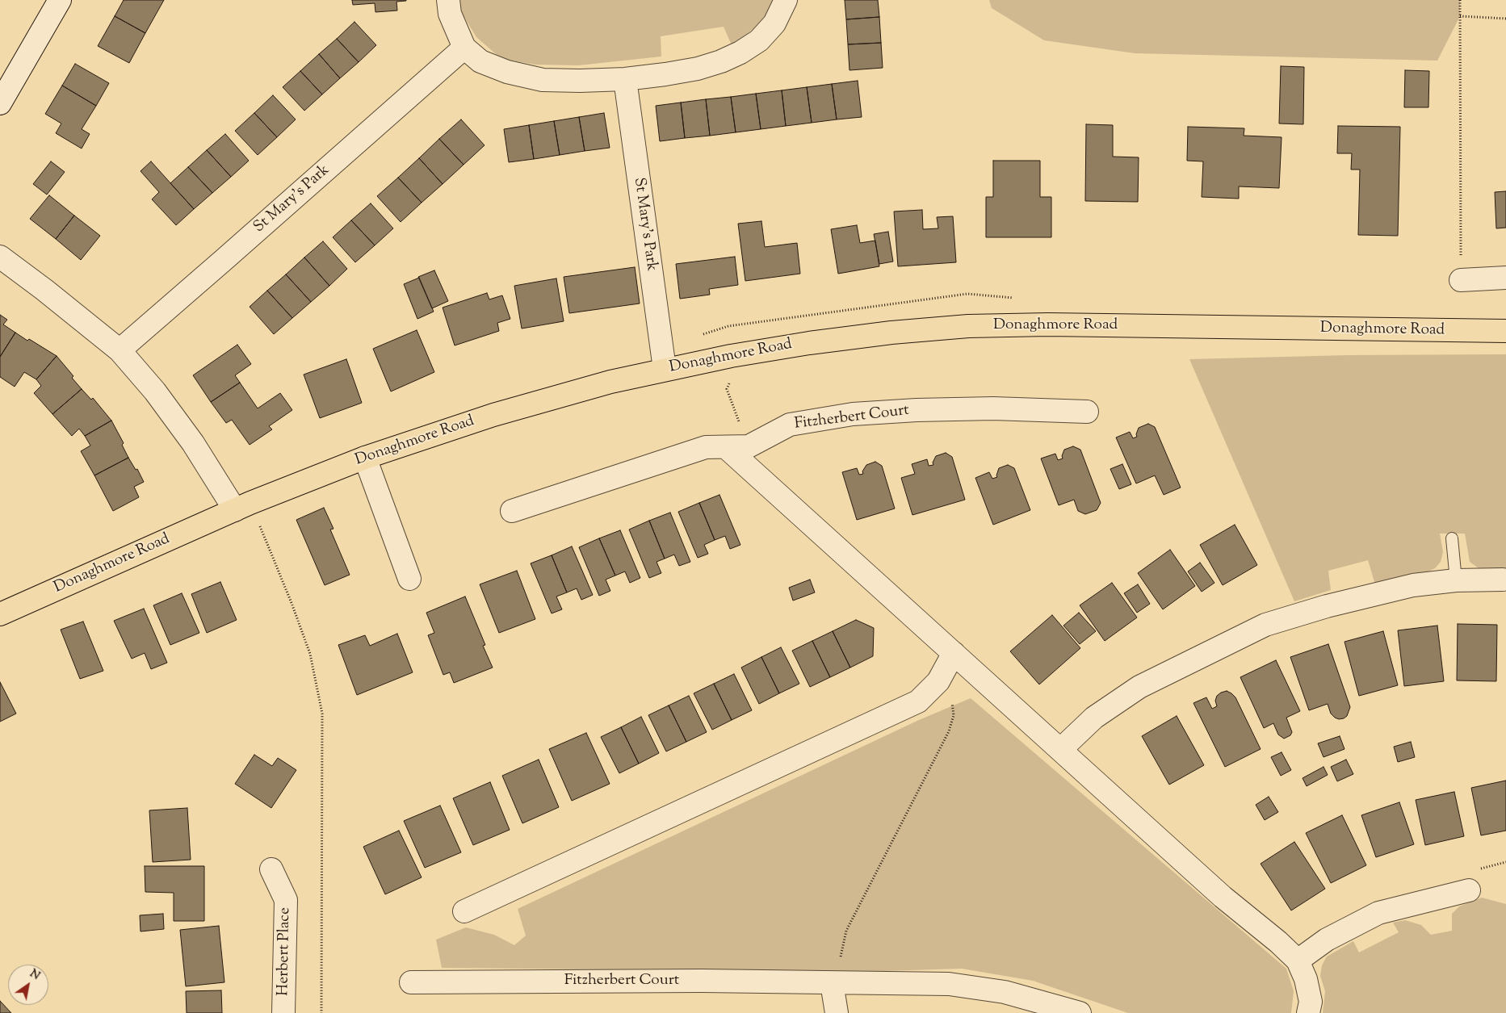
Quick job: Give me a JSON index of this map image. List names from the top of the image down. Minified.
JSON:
{"streets":{"main road":["Donaghmore Road"],"street":["St Mary's Park","Fitzherbert Court","Herbert Place"]},"crossings":[["St Mary's Park","Donaghmore Road"]],"north":"top right"}
